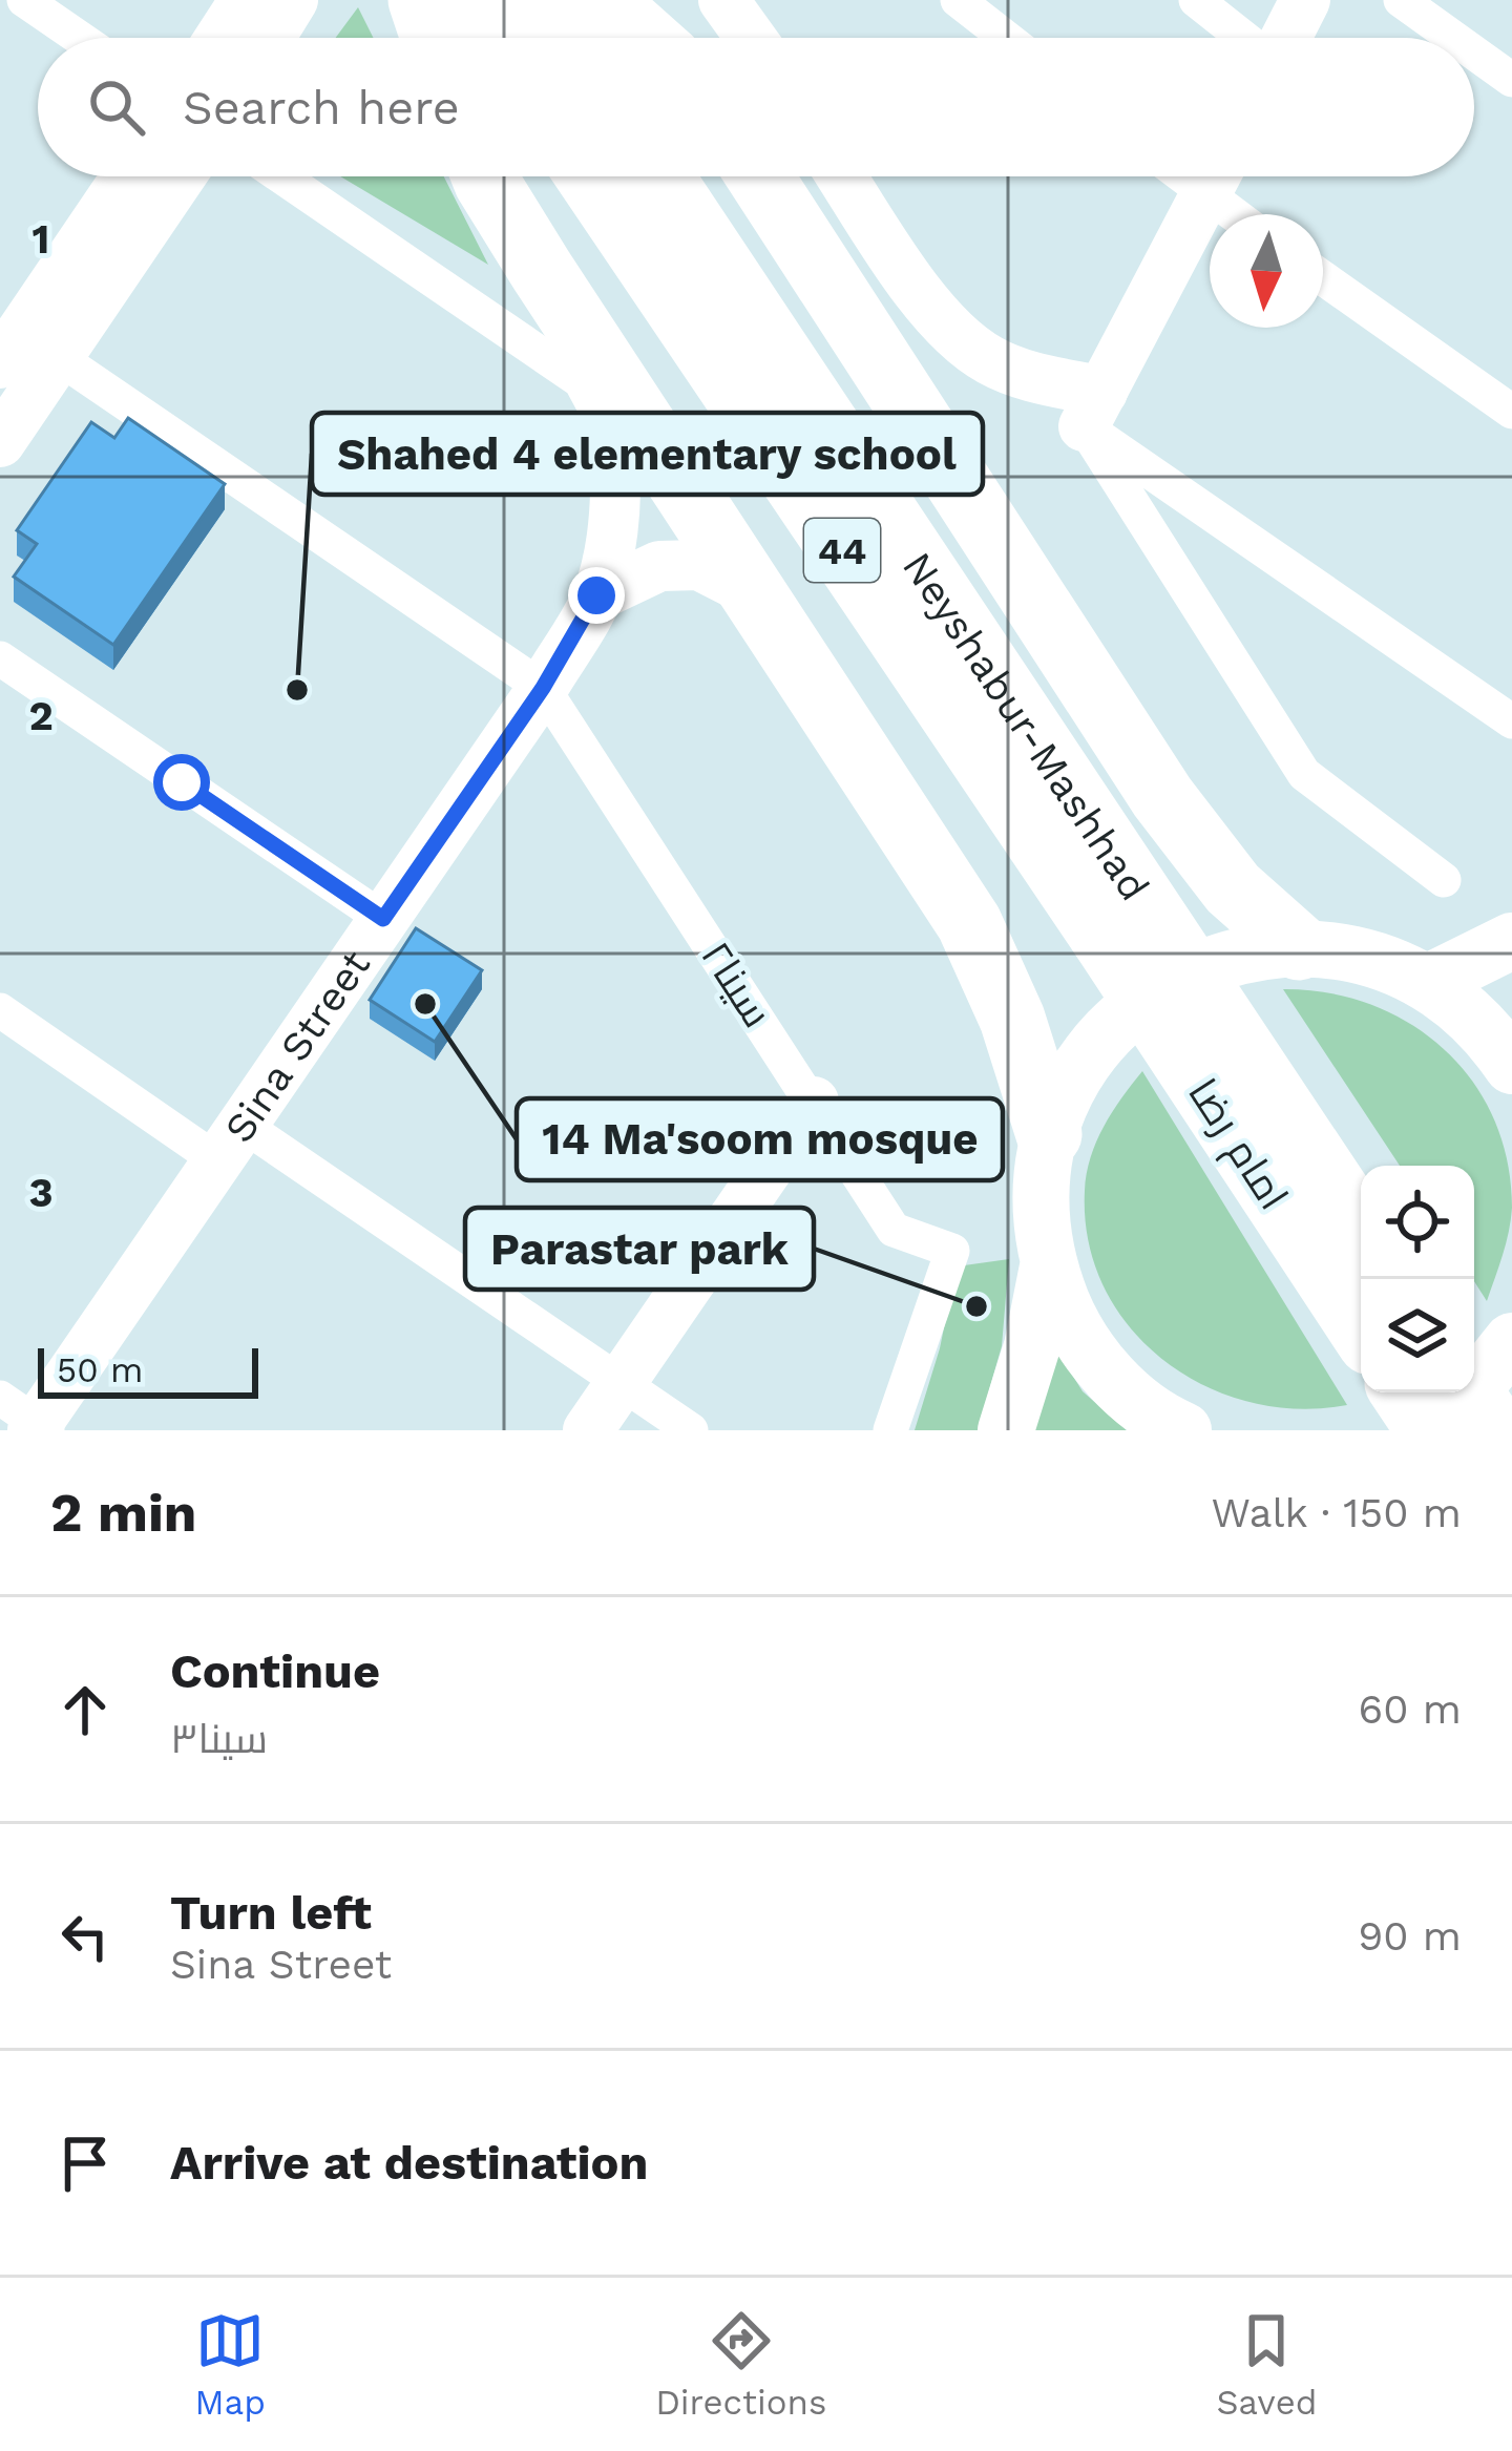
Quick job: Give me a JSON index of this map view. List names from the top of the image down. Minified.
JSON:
{"streets":{"highway":["44","Neyshabur-Mashhad","امام رضا"],"street":["سینا۲","Sina Street"]},"crossings":[["44","Neyshabur-Mashhad"],["44","امام رضا"],["Neyshabur-Mashhad","امام رضا"],["سینا۲","Sina Street"]],"places":["Shahed 4 elementary school","14 Ma'soom mosque","Parastar park"],"scale_bar":"50 m","north":"bottom","page":{"search":"Search here","scale":"50 m","heading":["2 min","Walk · 150 m"],"list":[["Continue","سینا۳","60 m"],["Turn left","Sina Street","90 m"],"Arrive at destination"],"nav":["Map","Directions","Saved"]},"grid":{"rows":["1","2","3"]}}
